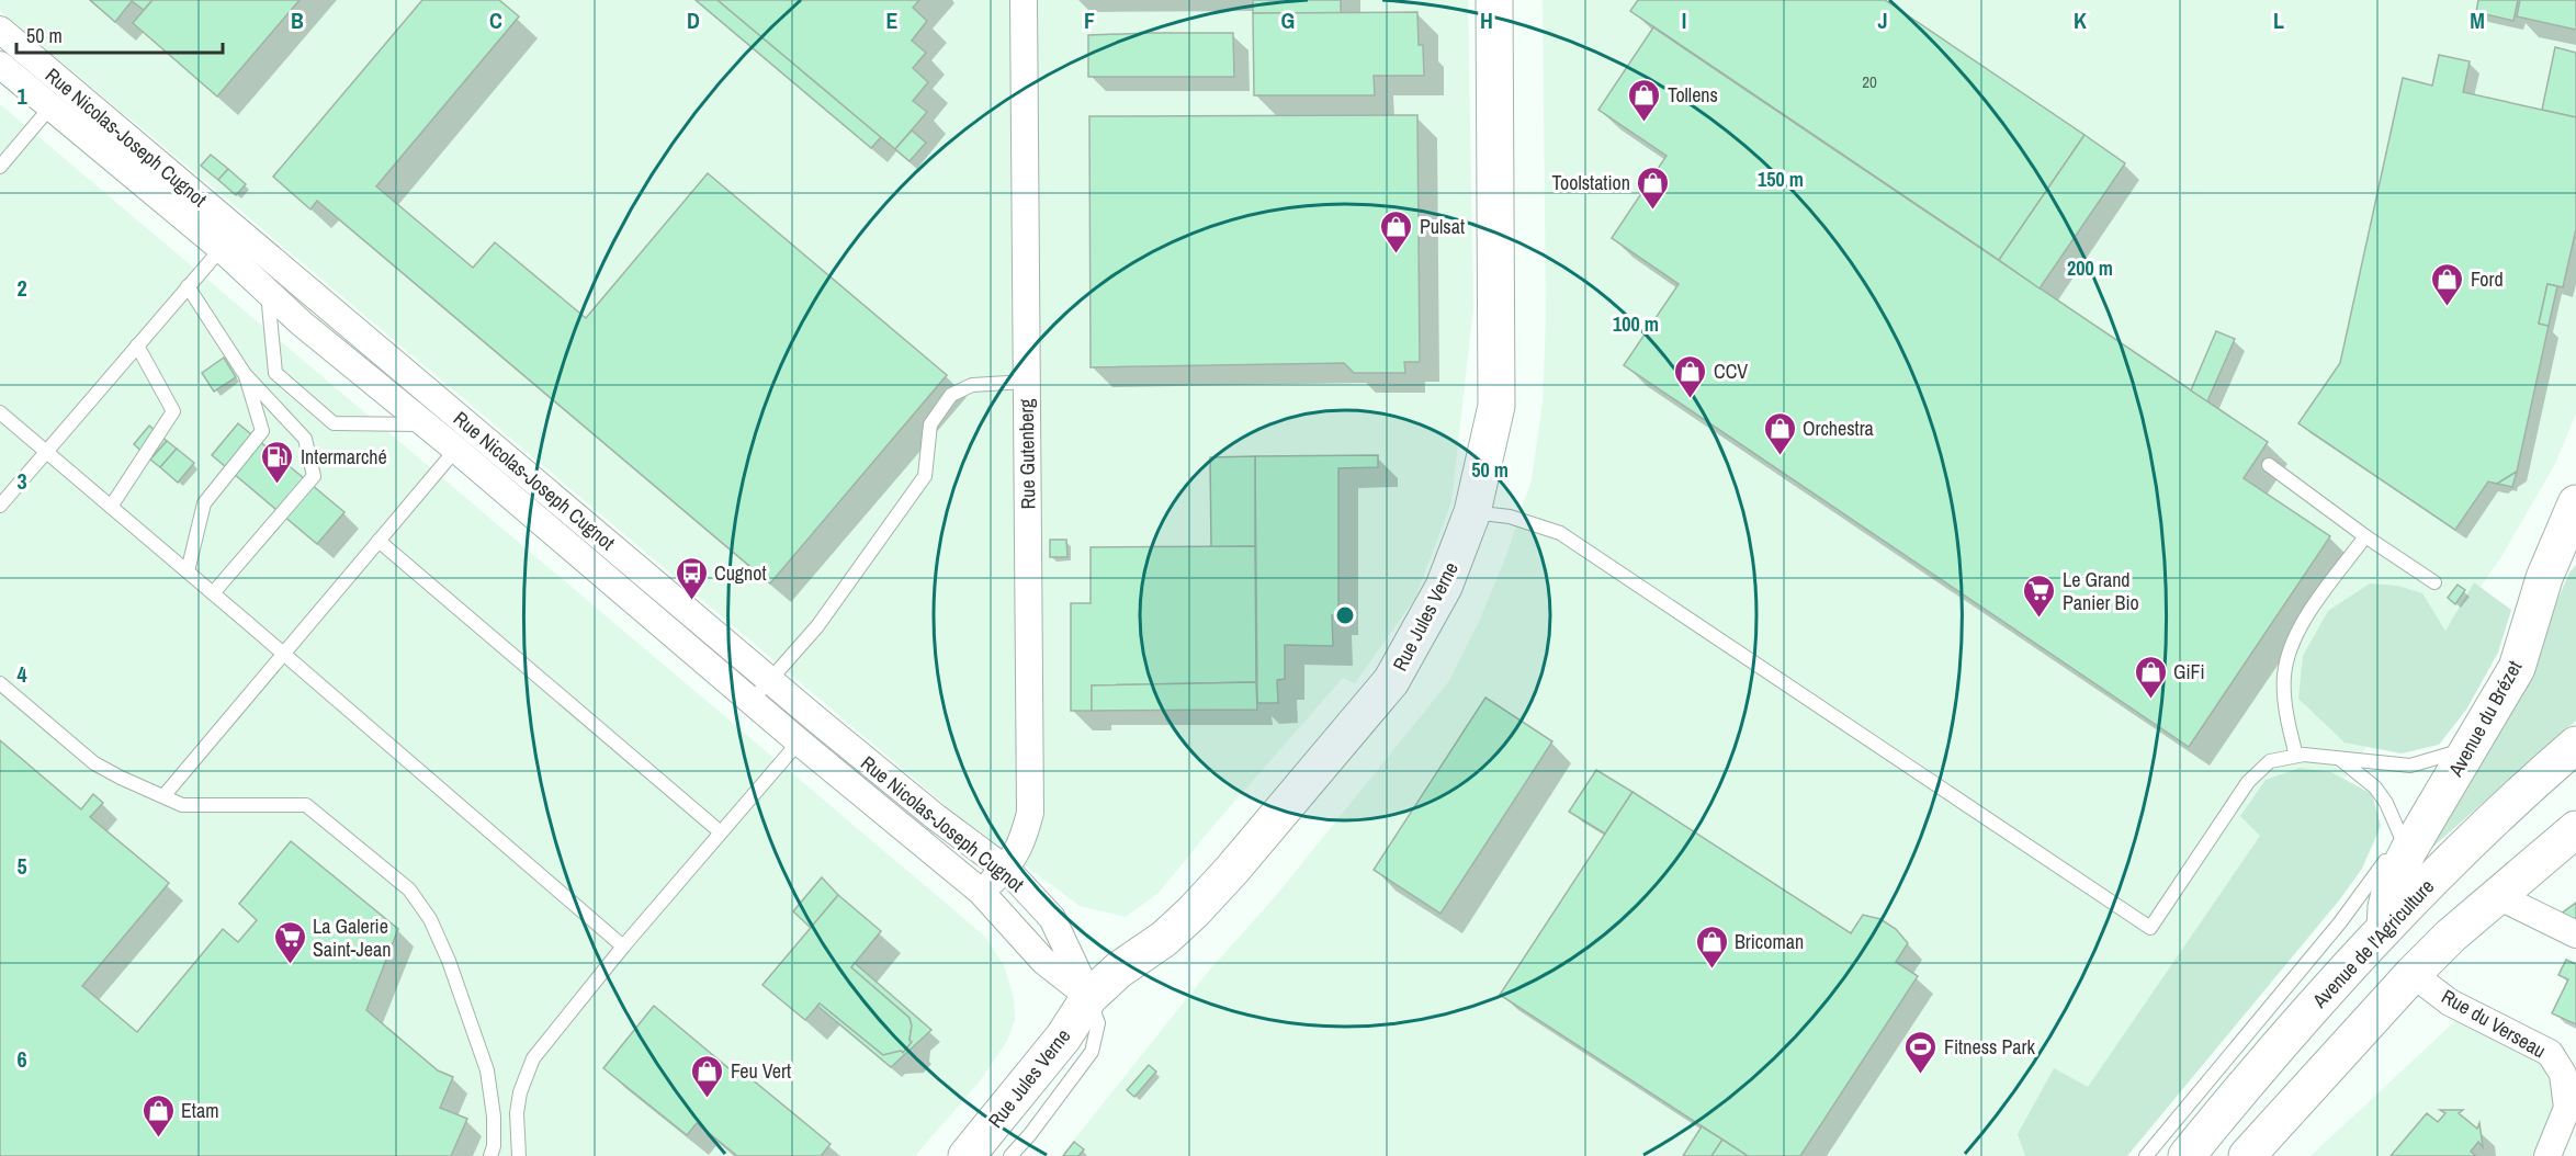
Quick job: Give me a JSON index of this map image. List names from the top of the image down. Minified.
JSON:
{"streets":{"main road":["Rue Jules Verne","Avenue du Brézet","Avenue de l'Agriculture"],"street":["Rue Nicolas-Joseph Cugnot","Rue Gutenberg","Rue du Verseau"]},"crossings":[["Rue Nicolas-Joseph Cugnot","Rue Gutenberg"],["Rue Nicolas-Joseph Cugnot","Rue Jules Verne"],["Avenue du Brézet","Avenue de l'Agriculture"]],"places":{"shop":["Tollens","Toolstation","Pulsat","Ford","CCV","Orchestra","GiFi","Bricoman","Feu Vert","Etam"],"fuel station":["Intermarché"],"bus stop":["Cugnot"],"supermarket":["Le Grand Panier Bio","La Galerie Saint-Jean"],"sports":["Fitness Park"]},"house_numbers":["20"],"scale_bar":"50 m","grid":{"columns":["B","C","D","E","F","G","H","I","J","K","L","M"],"rows":["1","2","3","4","5","6"]},"rings":["150 m","200 m","100 m","50 m"]}
